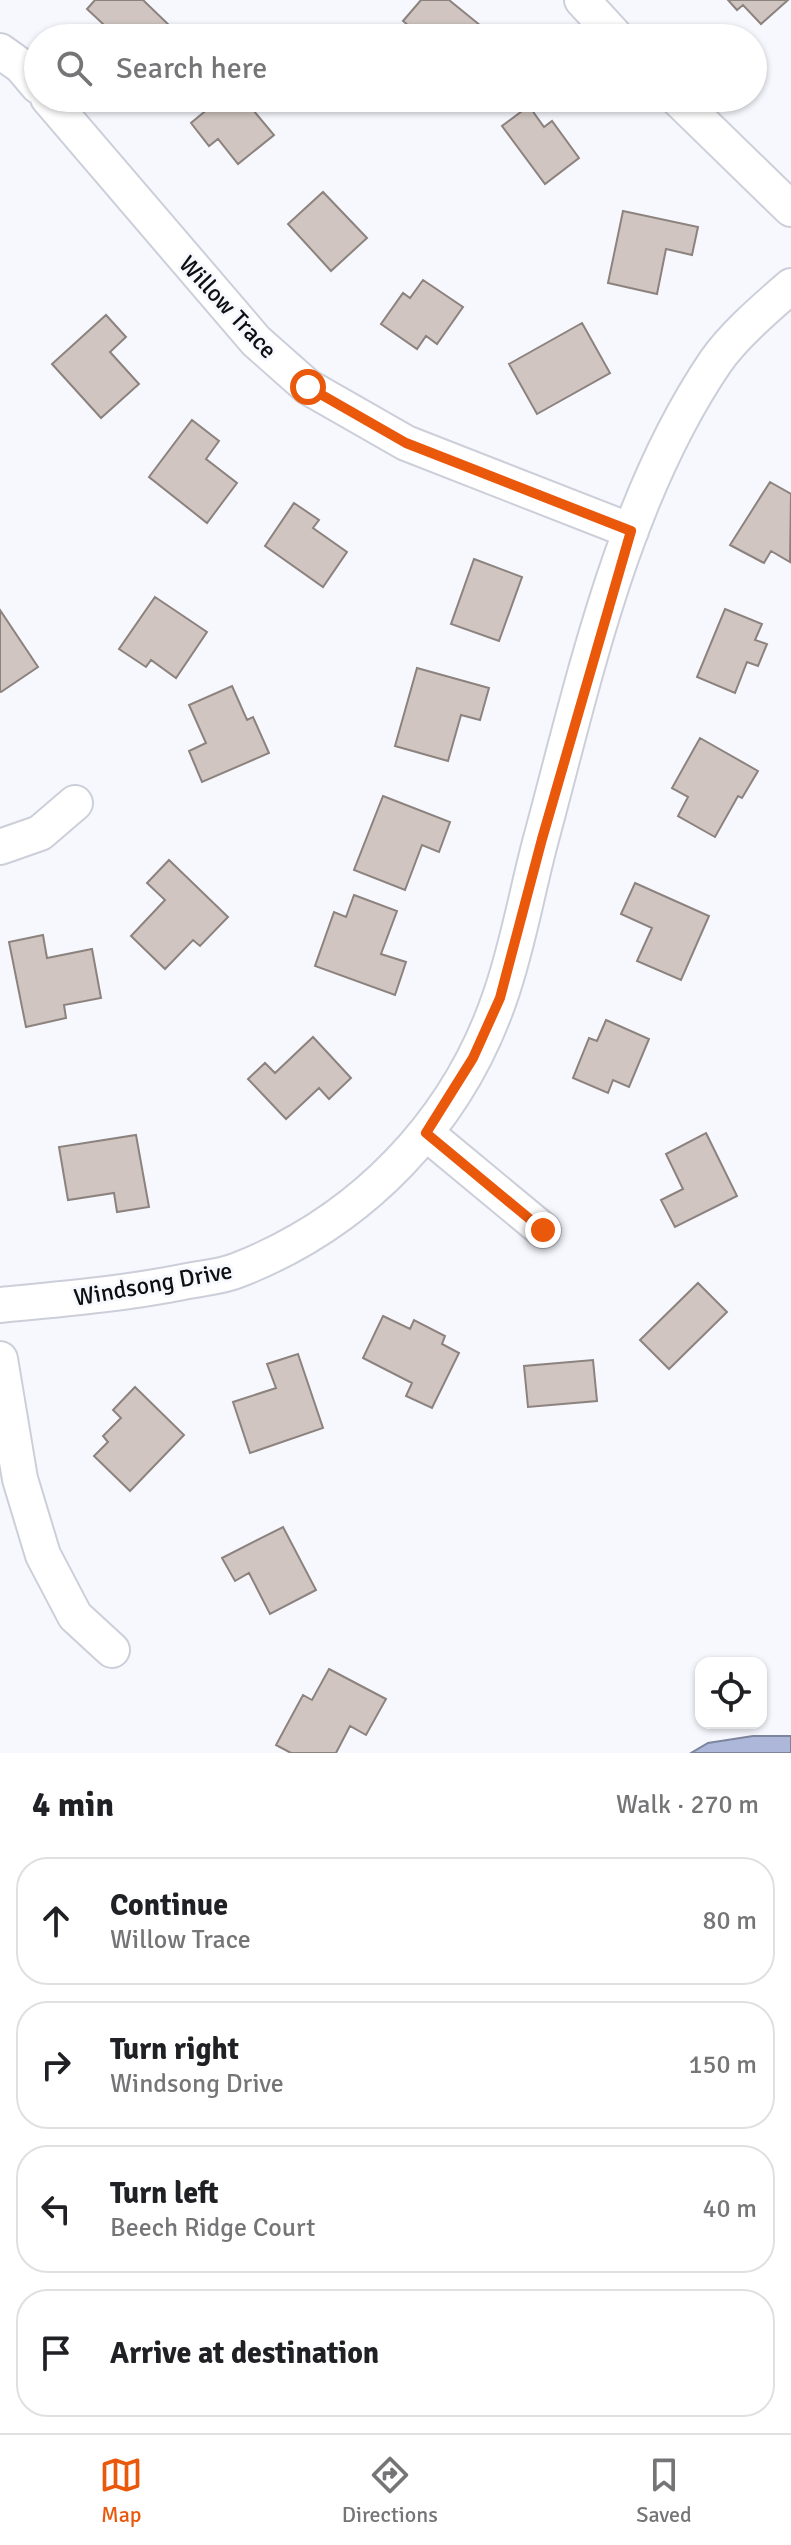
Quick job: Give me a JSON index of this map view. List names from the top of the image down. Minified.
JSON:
{"streets":{"street":["Willow Trace","Windsong Drive"]},"crossings":[["Willow Trace","Windsong Drive"]],"page":{"search":"Search here","heading":["4 min","Walk · 270 m"],"list":[["Continue","Willow Trace","80 m"],["Turn right","Windsong Drive","150 m"],["Turn left","Beech Ridge Court","40 m"],"Arrive at destination"],"nav":["Map","Directions","Saved"]}}
